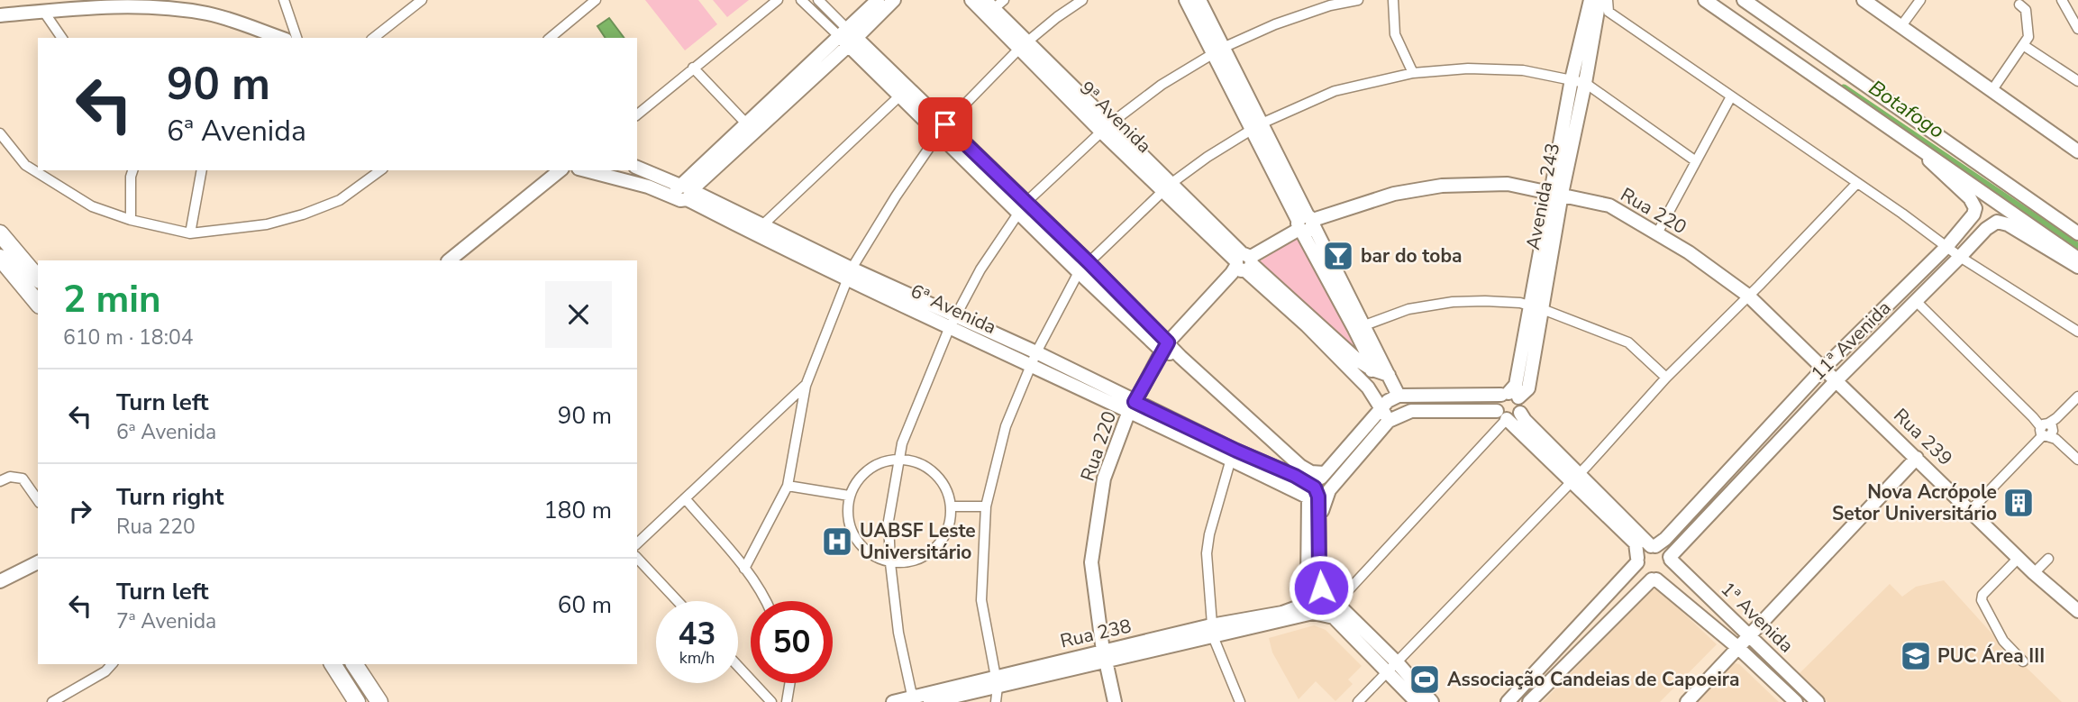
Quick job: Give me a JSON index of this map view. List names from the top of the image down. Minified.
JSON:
{"streets":{"street":["9ª Avenida","Avenida 243","Rua 220","6ª Avenida","11ª Avenida","Rua 239","1ª Avenida","Rua 238"]},"crossings":[["9ª Avenida","Rua 220"],["Avenida 243","Rua 220"],["Rua 220","6ª Avenida"],["Rua 220","11ª Avenida"],["Rua 220","Rua 239"],["Rua 220","Rua 238"],["11ª Avenida","Rua 239"],["11ª Avenida","1ª Avenida"]],"water":["Botafogo"],"places":{"bar":["bar do toba"],"building":["Nova Acrópole Setor Universitário"],"hospital":["UABSF Leste Universitário"],"school or university":["PUC Área III"],"sports":["Associação Candeias de Capoeira"]},"page":{"turn":["90 m","6ª Avenida"],"heading":["2 min","610 m · 18:04"],"list":[{"name":"Turn left","note":"6ª Avenida","value":"90 m"},{"name":"Turn right","note":"Rua 220","value":"180 m"},{"name":"Turn left","note":"7ª Avenida","value":"60 m"}],"speed":"43 km/h","limit":"50"}}
